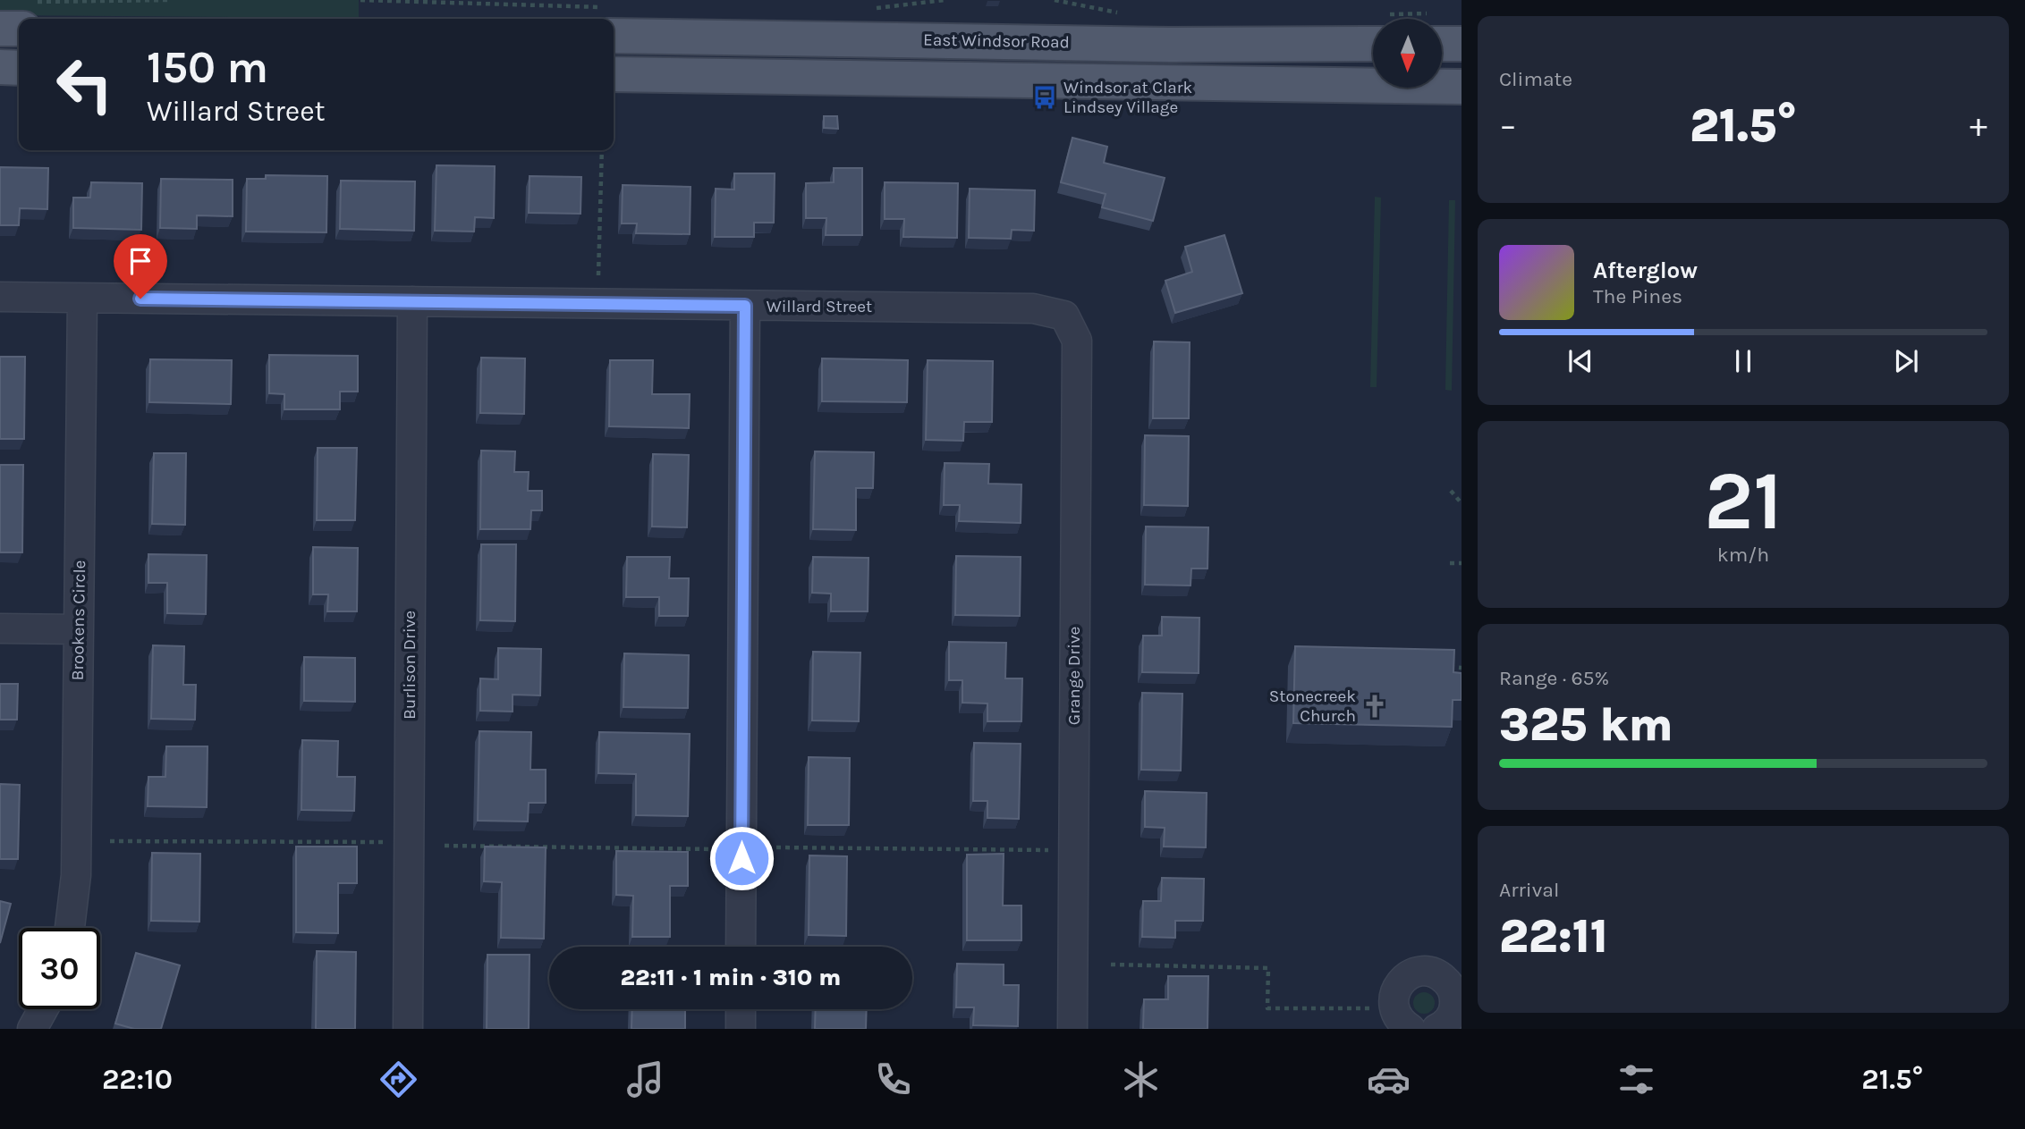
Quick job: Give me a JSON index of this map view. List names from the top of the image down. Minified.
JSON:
{"streets":{"main road":["East Windsor Road"],"street":["Willard Street","Brookens Circle","Burlison Drive","Grange Drive"]},"crossings":[["Willard Street","Brookens Circle"],["Willard Street","Burlison Drive"],["Willard Street","Grange Drive"]],"places":{"bus stop":["Windsor at Clark Lindsey Village"],"church":["Stonecreek Church"]},"north":"bottom","page":{"tile":["Climate",["21","km/h"],["Range · 65%","325 km"],["Arrival","22:11"]],"turn":["150 m","Willard Street"],"heat":["−","21.5°","+"],"song":["Afterglow","The Pines"],"limit":"30","trip":"22:11 · 1 min · 310 m","tabs":["22:10","21.5°"]}}
